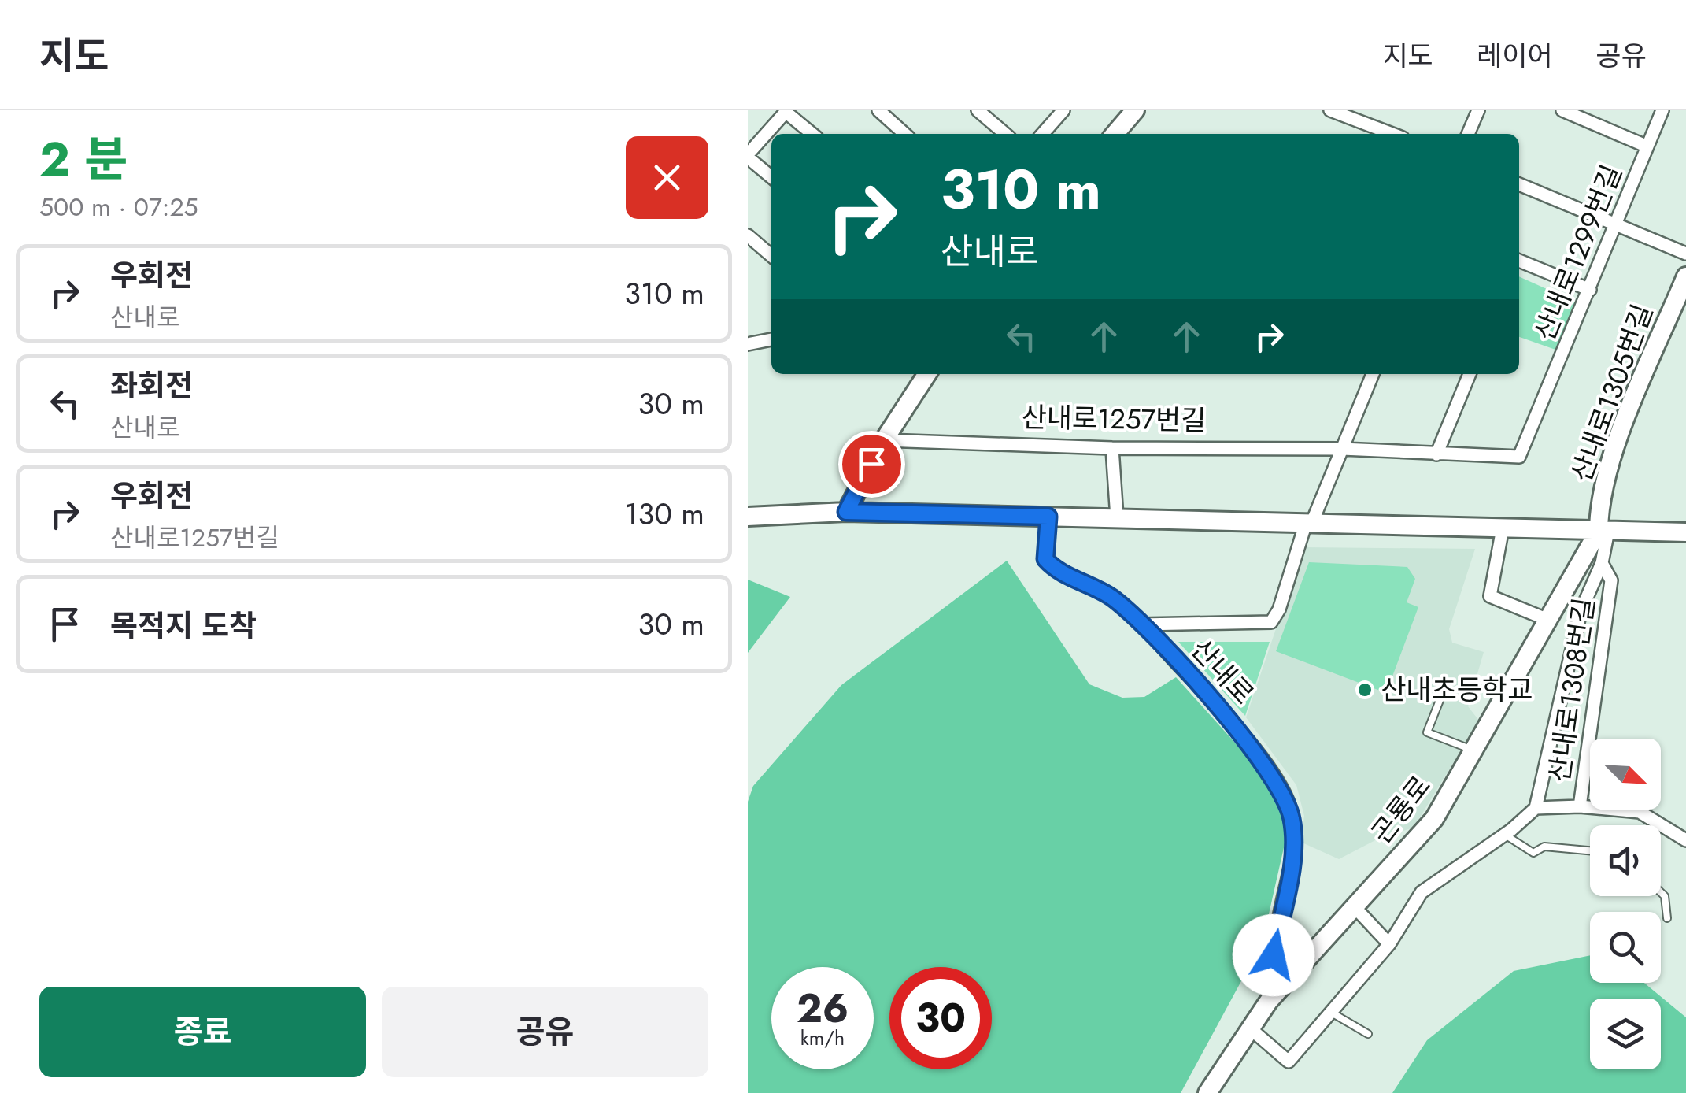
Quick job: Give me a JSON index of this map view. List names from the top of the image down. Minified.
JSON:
{"streets":{"main road":["산내로1305번길","곤룡로"],"street":["산내로1299번길","산내로1257번길","산내로","산내로1308번길"]},"crossings":[["산내로1299번길","산내로1257번길"],["산내로1305번길","산내로1308번길"],["산내로1305번길","곤룡로"],["산내로","곤룡로"],["산내로1308번길","곤룡로"]],"places":["산내초등학교"],"north":"bottom right","page":{"header":"지도","nav":["지도","레이어","공유"],"heading":["2 분","500 m · 07:25"],"turn":["310 m","산내로"],"list":[{"name":"우회전","note":"산내로","value":"310 m"},{"name":"좌회전","note":"산내로","value":"30 m"},{"name":"우회전","note":"산내로1257번길","value":"130 m"},{"name":"목적지 도착","value":"30 m"}],"speed":"26 km/h","limit":"30","buttons":["종료","공유"]}}
